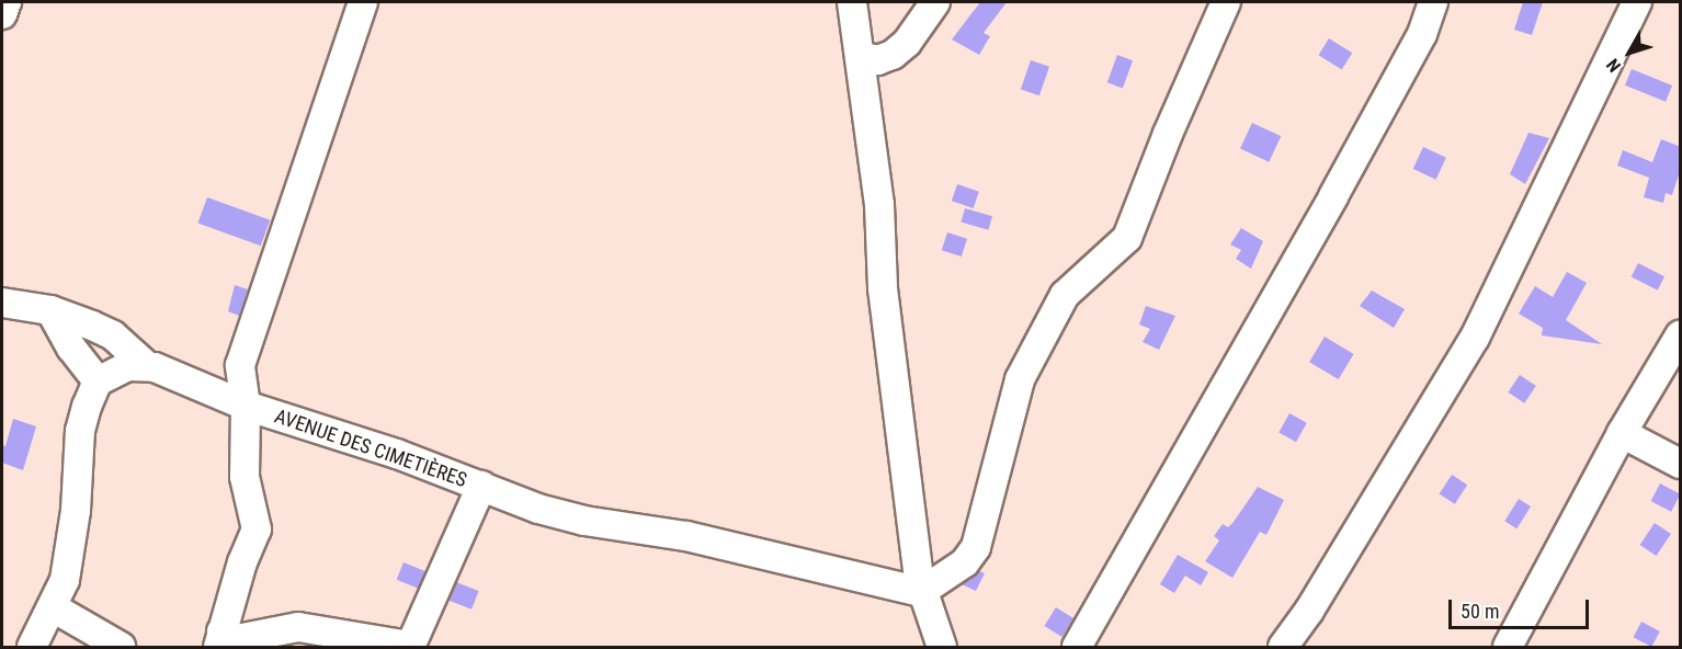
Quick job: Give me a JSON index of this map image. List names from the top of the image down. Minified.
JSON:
{"streets":{"street":["AVENUE DES CIMETIÈRES"]},"scale_bar":"50 m","north":"bottom left"}
